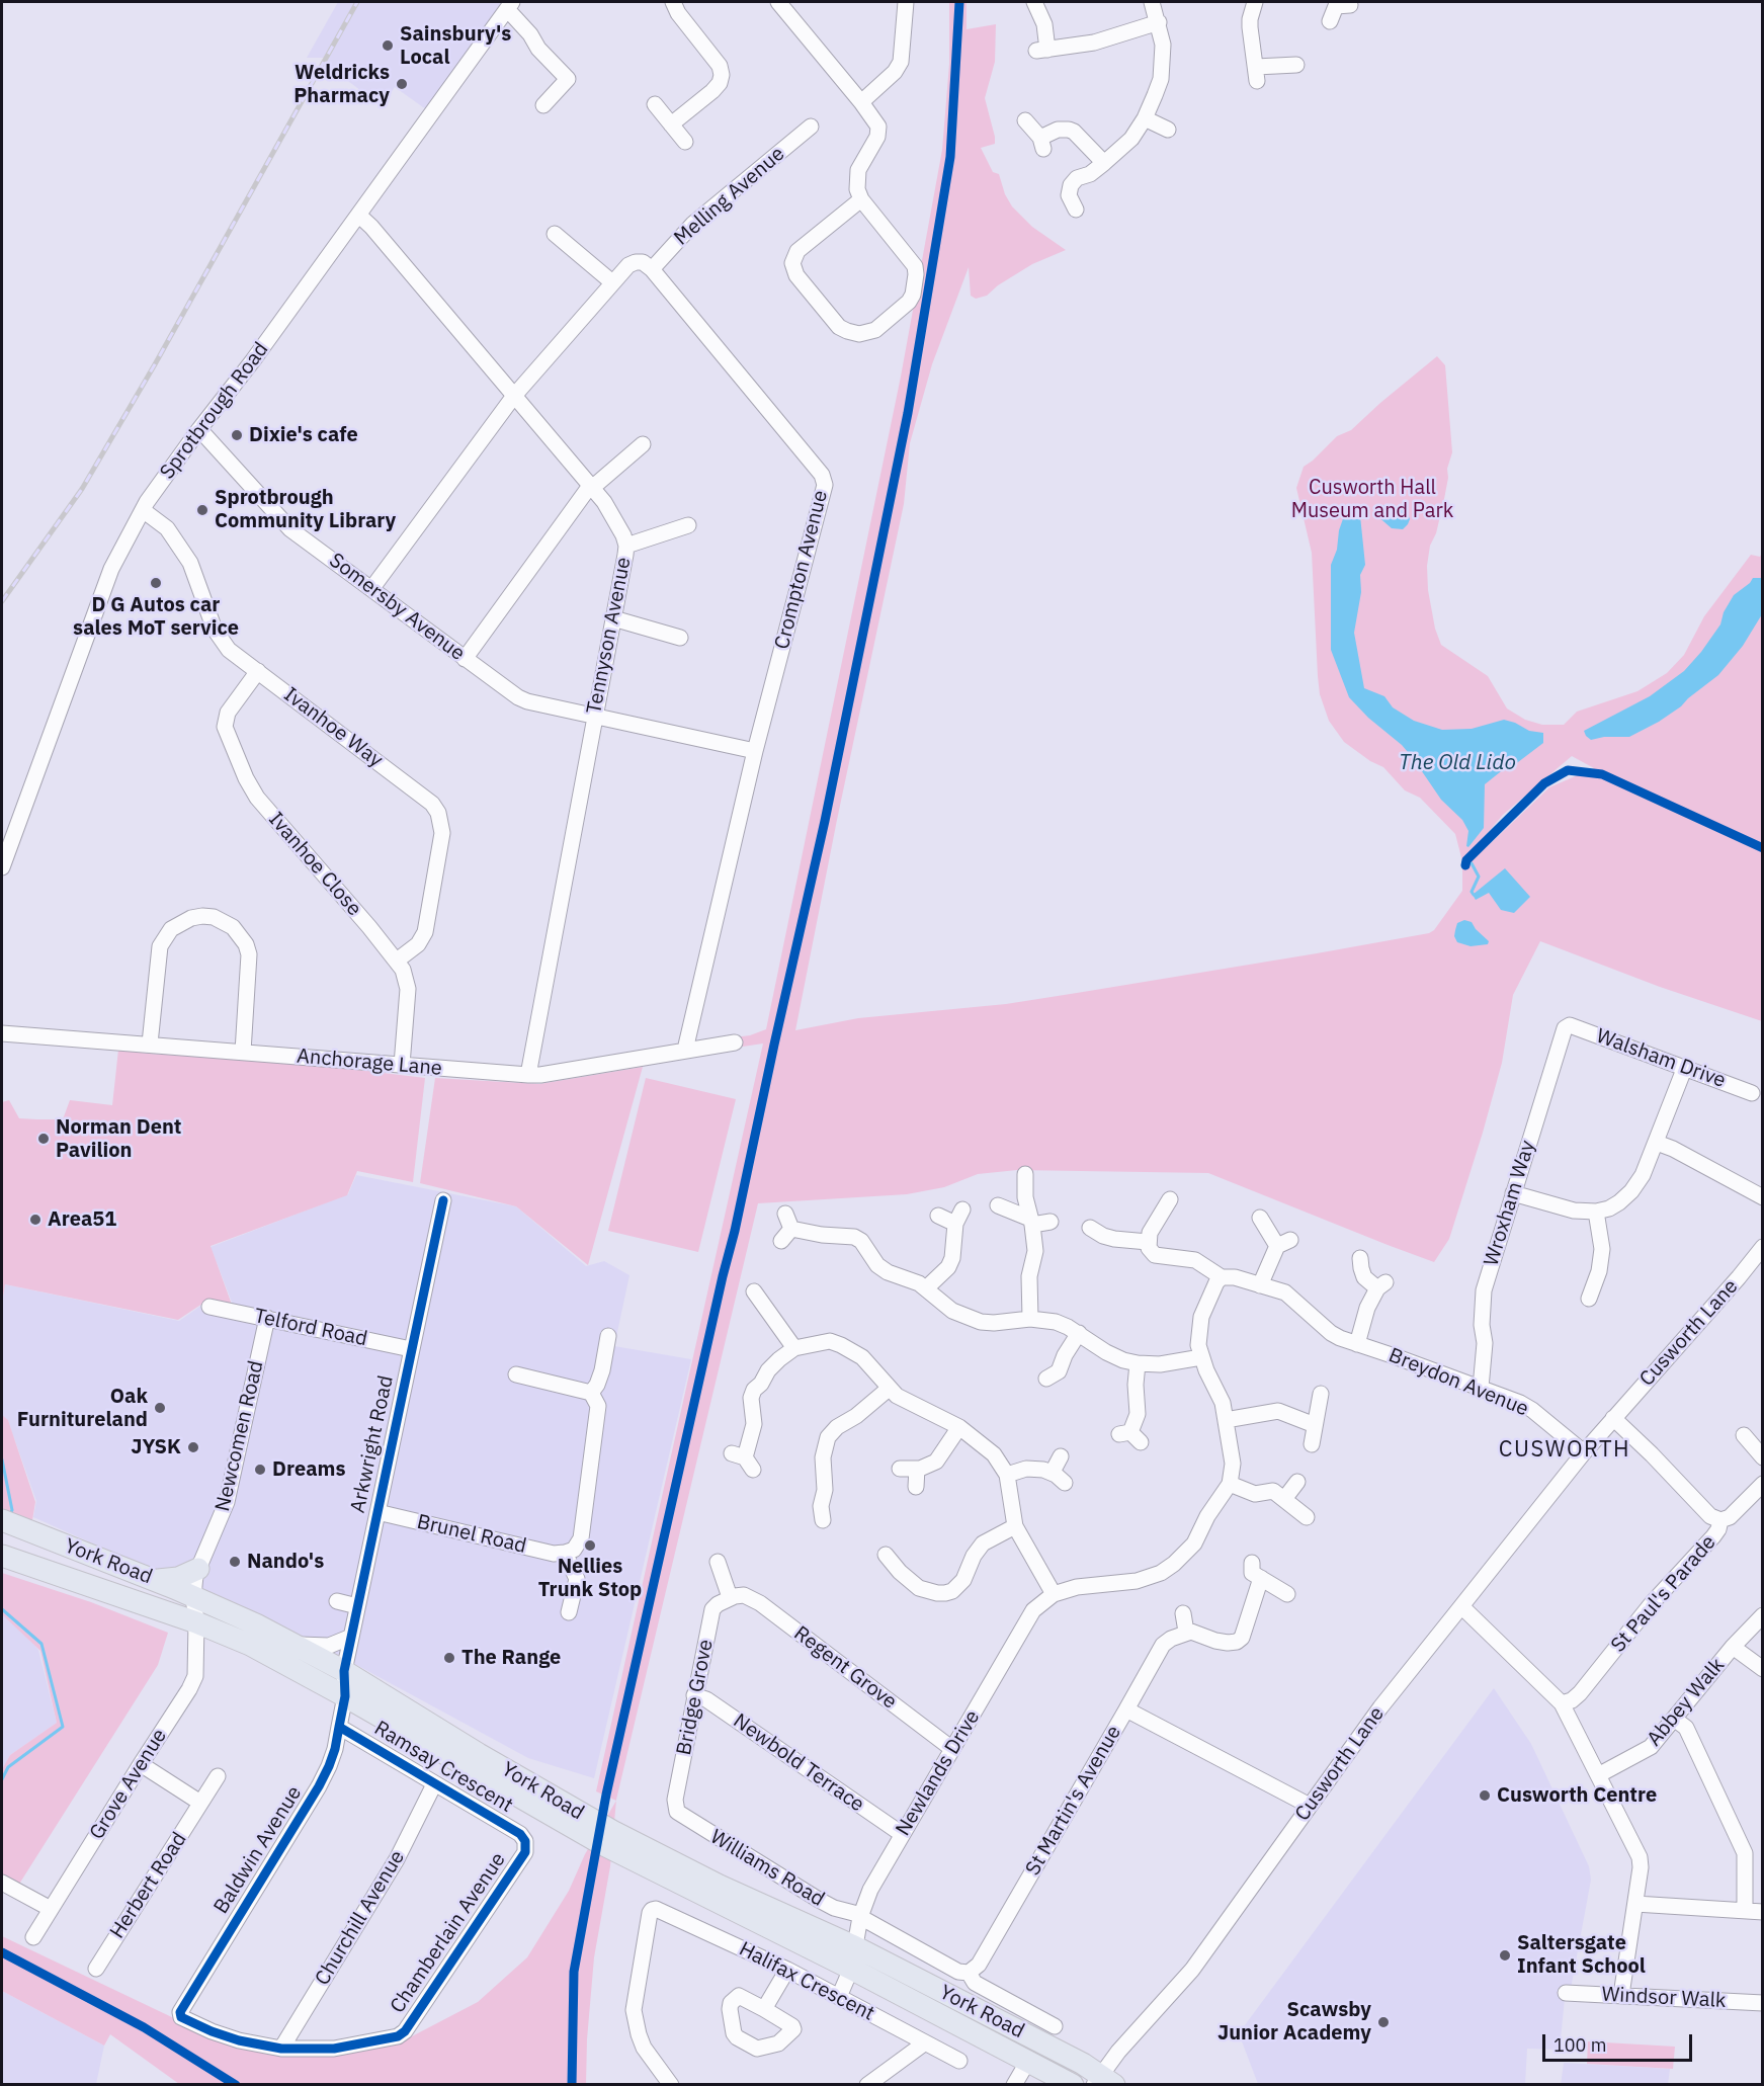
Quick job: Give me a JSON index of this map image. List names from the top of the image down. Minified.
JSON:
{"streets":{"highway":["York Road"],"street":["Melling Avenue","Sprotbrough Road","Crompton Avenue","Somersby Avenue","Tennyson Avenue","Ivanhoe Way","Ivanhoe Close","Walsham Drive","Anchorage Lane","Wroxham Way","Telford Road","Cusworth Lane","Breydon Avenue","Newcomen Road","Arkwright Road","Brunel Road","St Paul's Parade","Regent Grove","Bridge Grove","Abbey Walk","Newbold Terrace","Ramsay Crescent","Newlands Drive","Grove Avenue","St Martin's Avenue","Baldwin Avenue","Williams Road","Herbert Road","Churchill Avenue","Chamberlain Avenue","Halifax Crescent","Windsor Walk"]},"crossings":[["Melling Avenue","Crompton Avenue"],["Sprotbrough Road","Somersby Avenue"],["Sprotbrough Road","Tennyson Avenue"],["Sprotbrough Road","Ivanhoe Way"],["Crompton Avenue","Somersby Avenue"],["Crompton Avenue","Anchorage Lane"],["Somersby Avenue","Tennyson Avenue"],["Tennyson Avenue","Anchorage Lane"],["Ivanhoe Way","Ivanhoe Close"],["Ivanhoe Close","Anchorage Lane"],["Walsham Drive","Wroxham Way"],["Wroxham Way","Breydon Avenue"],["Telford Road","Newcomen Road"],["Telford Road","Arkwright Road"],["Cusworth Lane","Breydon Avenue"],["Cusworth Lane","York Road"],["Cusworth Lane","St Martin's Avenue"],["Newcomen Road","York Road"],["Newcomen Road","Grove Avenue"],["Arkwright Road","Brunel Road"],["Arkwright Road","York Road"],["Arkwright Road","Baldwin Avenue"],["York Road","Newlands Drive"],["York Road","Grove Avenue"],["York Road","Baldwin Avenue"],["Regent Grove","Bridge Grove"],["Regent Grove","Newlands Drive"],["Bridge Grove","Newbold Terrace"],["Bridge Grove","Williams Road"],["Newbold Terrace","Newlands Drive"],["Ramsay Crescent","Baldwin Avenue"],["Ramsay Crescent","Churchill Avenue"],["Ramsay Crescent","Chamberlain Avenue"],["Newlands Drive","Williams Road"],["Newlands Drive","Halifax Crescent"],["St Martin's Avenue","Williams Road"],["Baldwin Avenue","Chamberlain Avenue"],["Churchill Avenue","Chamberlain Avenue"]],"districts":["CUSWORTH"],"water":["The Old Lido"],"parks":["Cusworth Hall Museum and Park"],"places":["Sainsbury's Local","Weldricks Pharmacy","Dixie's cafe","Sprotbrough Community Library","D G Autos car sales MoT service","Norman Dent Pavilion","Area51","Oak Furnitureland","JYSK","Dreams","Nellies Trunk Stop","Nando's","The Range","Cusworth Centre","Saltersgate Infant School","Scawsby Junior Academy"],"scale_bar":"100 m"}
